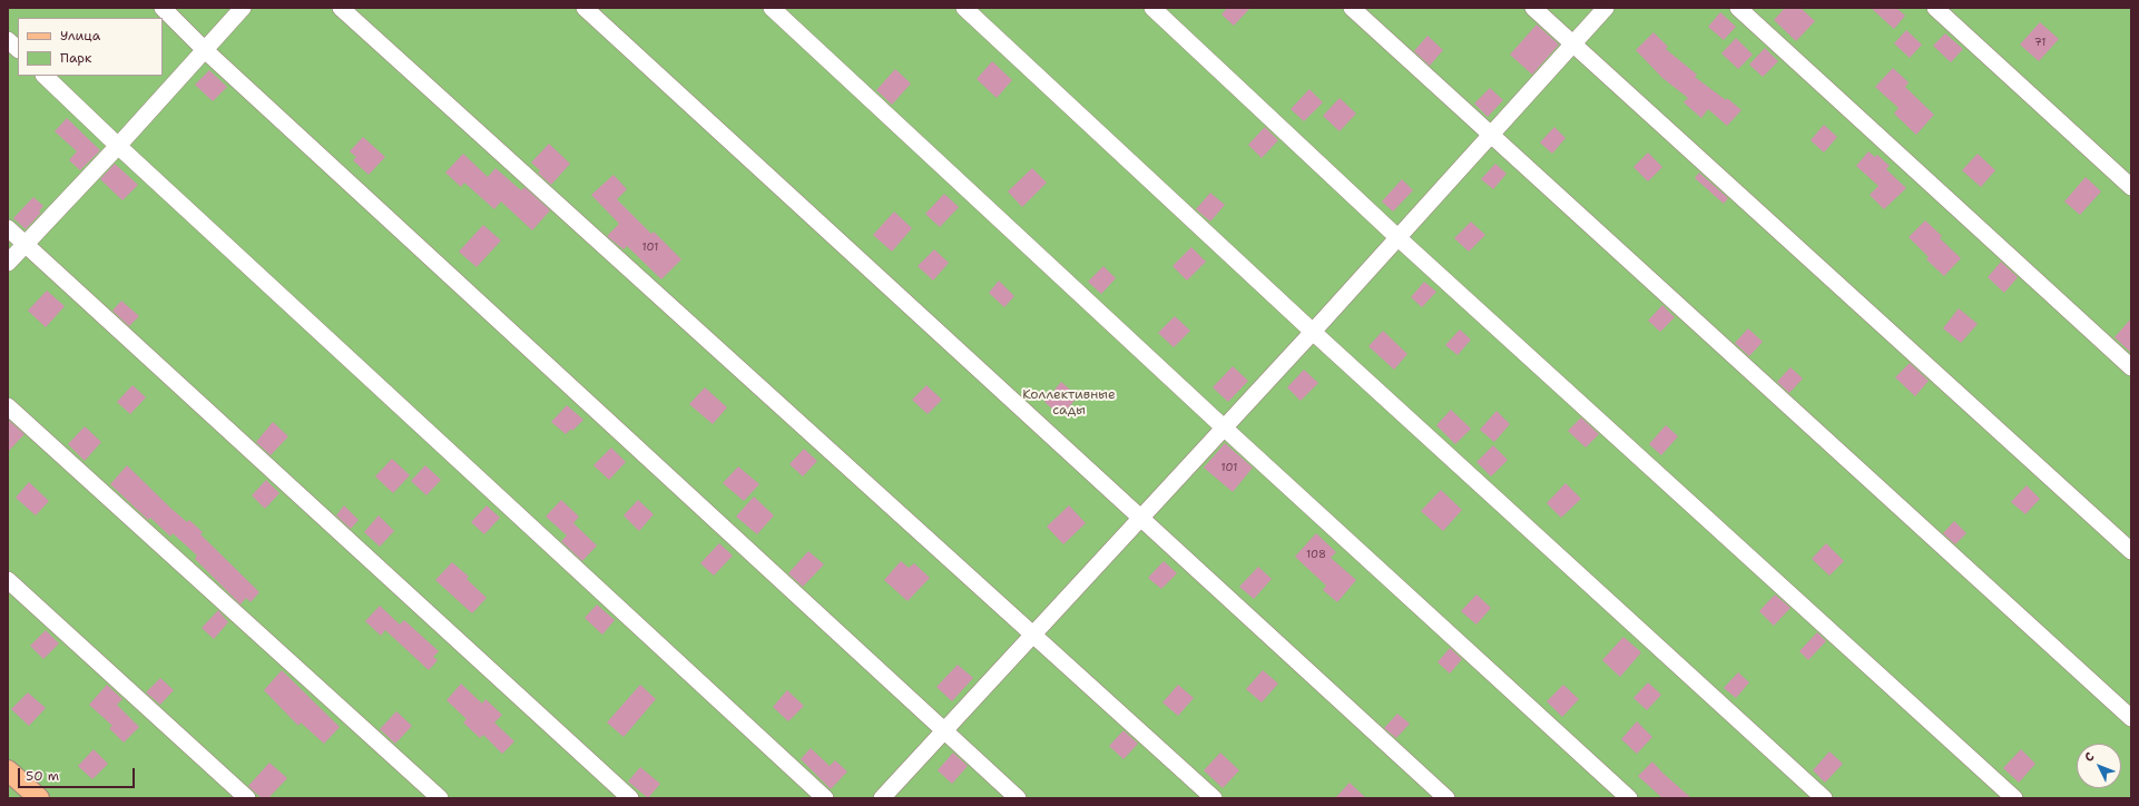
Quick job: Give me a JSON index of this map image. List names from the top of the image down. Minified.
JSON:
{"parks":["Коллективные сады"],"house_numbers":["71","101","101","108"],"legend":["Улица","Парк"],"scale_bar":"50 m","north":"top left"}
